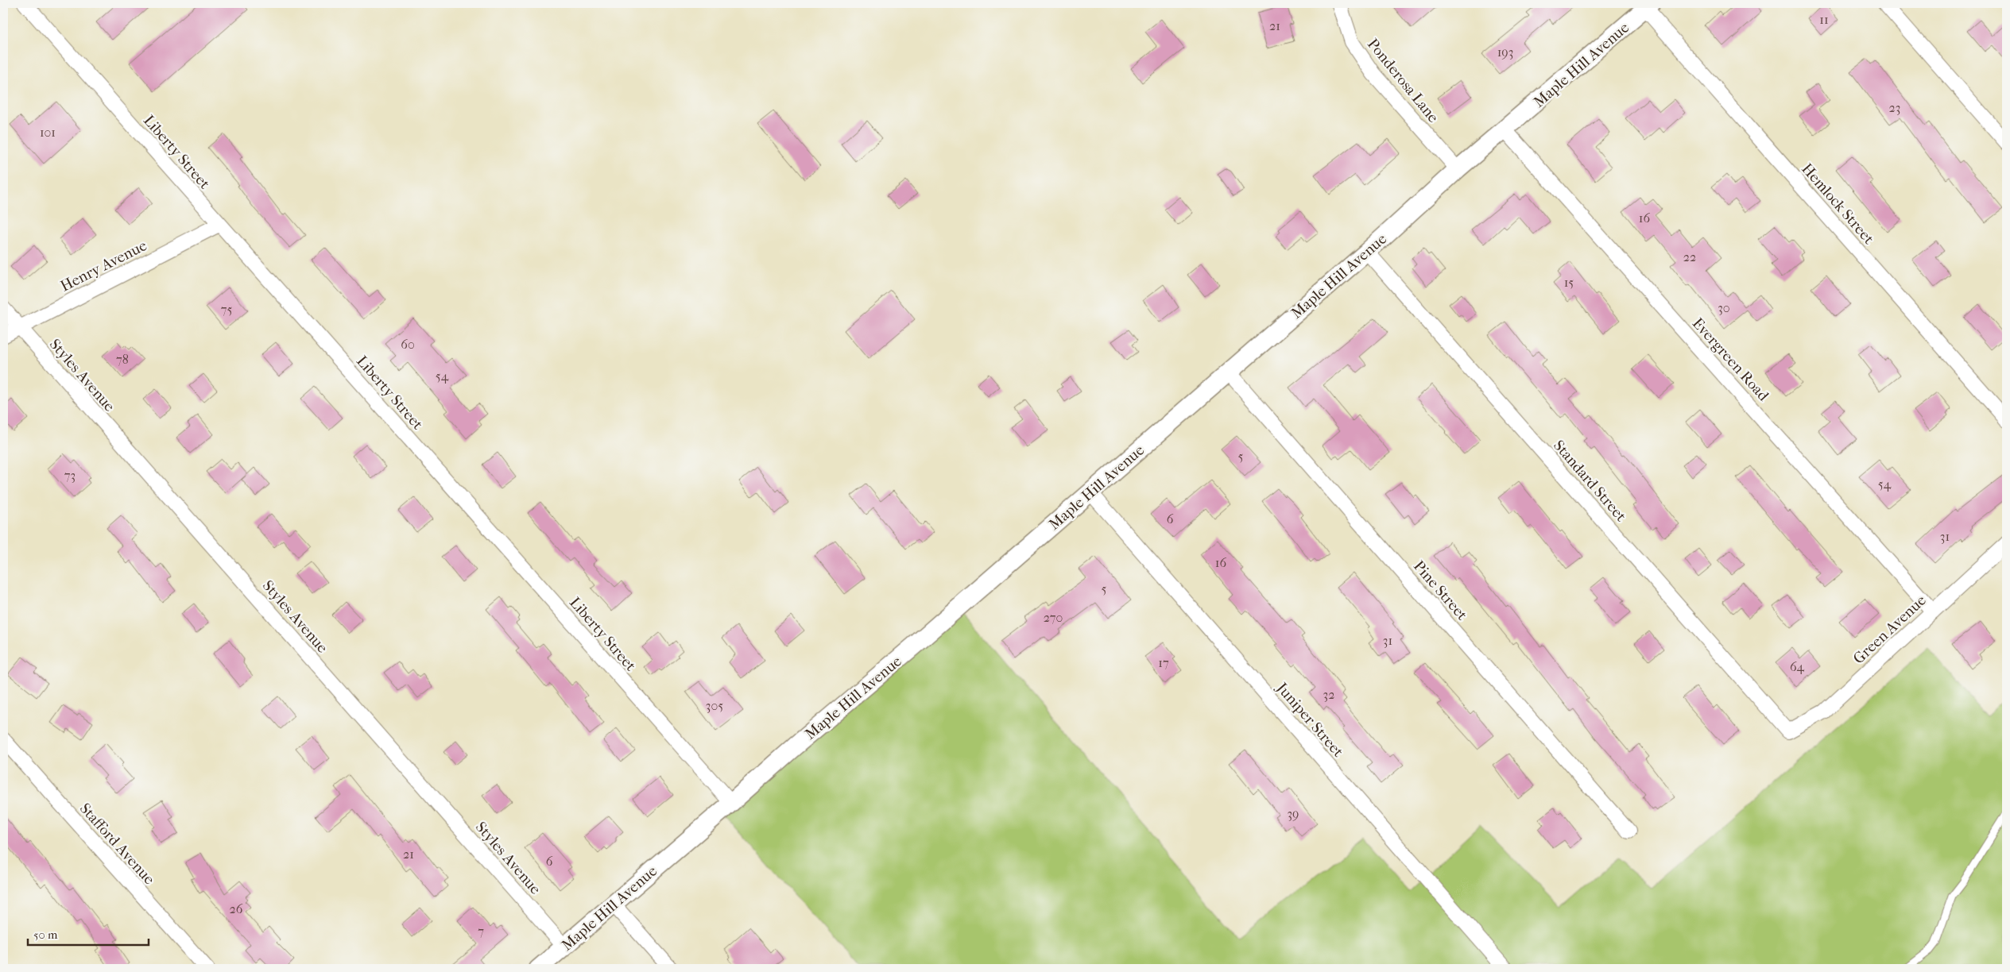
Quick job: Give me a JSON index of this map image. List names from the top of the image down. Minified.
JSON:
{"streets":{"street":["Maple Hill Avenue","Ponderosa Lane","Liberty Street","Hemlock Street","Henry Avenue","Evergreen Road","Styles Avenue","Standard Street","Pine Street","Green Avenue","Juniper Street","Stafford Avenue"]},"crossings":[["Maple Hill Avenue","Ponderosa Lane"],["Maple Hill Avenue","Liberty Street"],["Maple Hill Avenue","Hemlock Street"],["Maple Hill Avenue","Evergreen Road"],["Maple Hill Avenue","Styles Avenue"],["Maple Hill Avenue","Standard Street"],["Maple Hill Avenue","Pine Street"],["Maple Hill Avenue","Juniper Street"],["Liberty Street","Henry Avenue"],["Henry Avenue","Styles Avenue"],["Evergreen Road","Green Avenue"],["Standard Street","Green Avenue"]],"house_numbers":["11","21","193","23","101","16","22","15","30","75","60","78","54","5","73","54","6","31","16","5","270","31","17","64","32","305","39","21","6","26","7"],"scale_bar":"50 m"}
